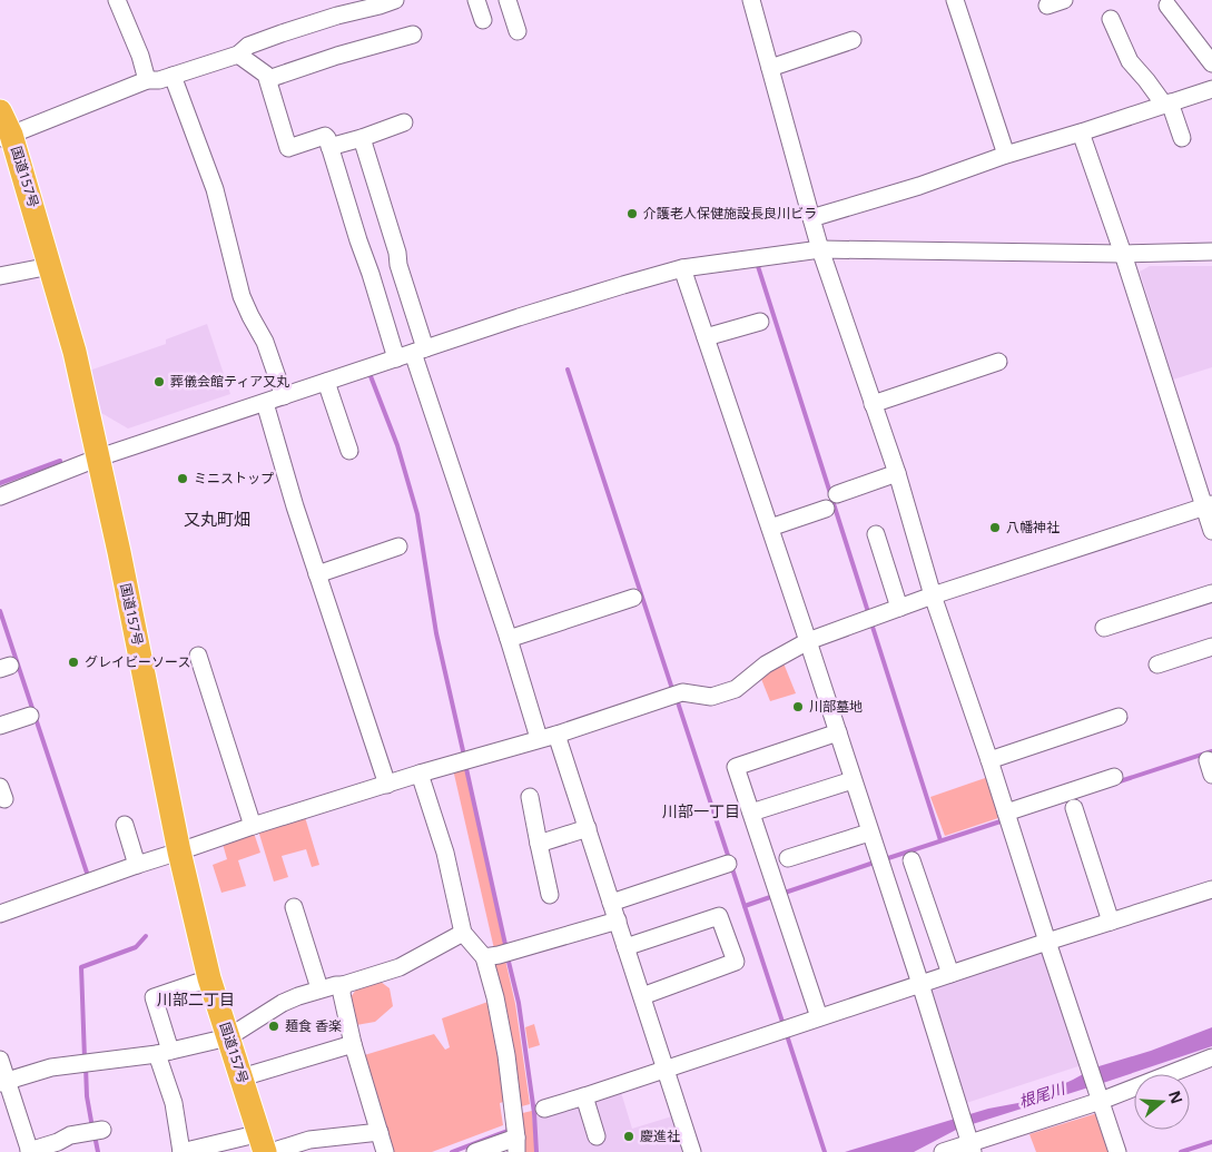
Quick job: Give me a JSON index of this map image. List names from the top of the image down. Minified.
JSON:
{"streets":{"highway":["国道157号"]},"districts":["又丸町畑","川部一丁目","川部二丁目"],"water":["根尾川"],"places":["介護老人保健施設長良川ビラ","葬儀会館ティア又丸","ミニストップ","八幡神社","グレイビーソース","川部墓地","麺食 香楽","慶進社"],"north":"right"}
